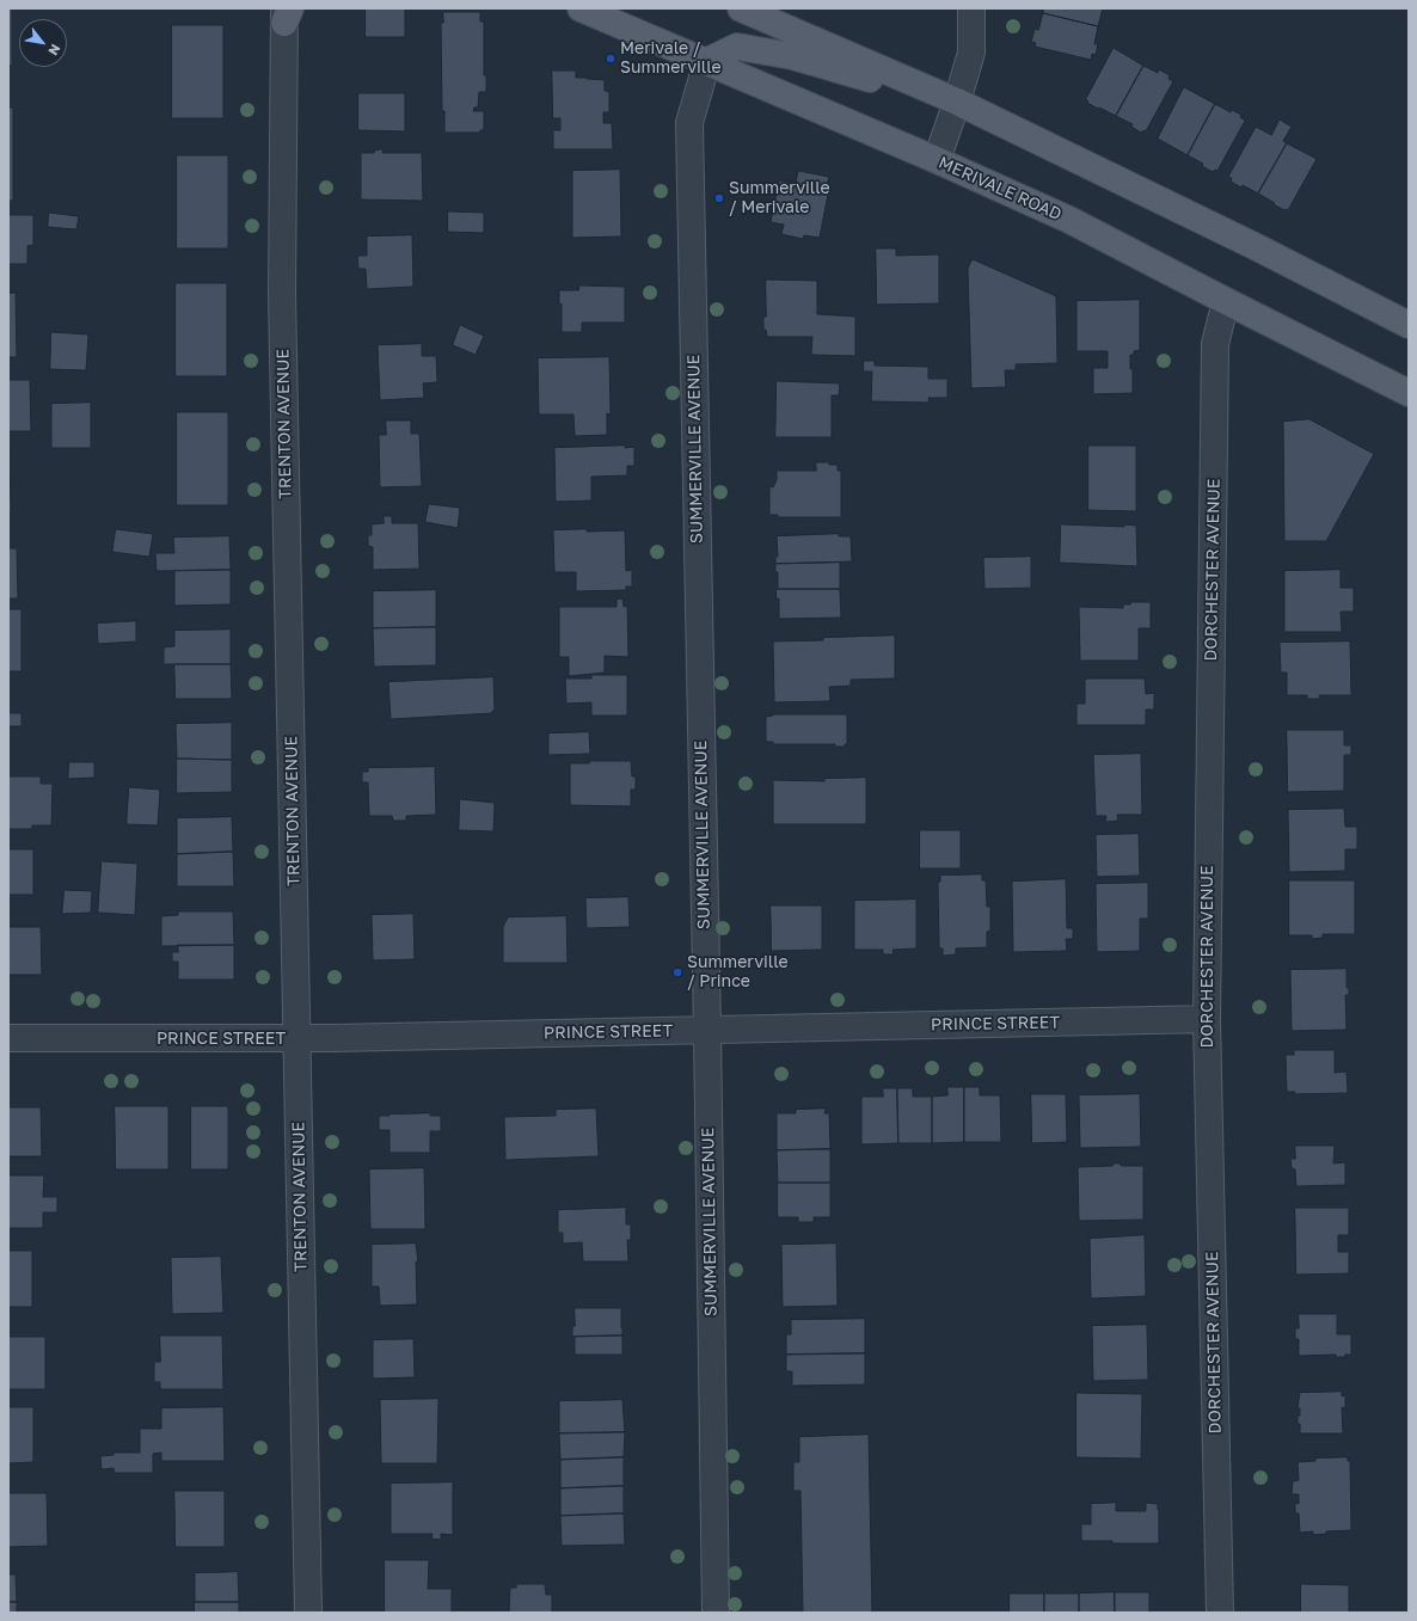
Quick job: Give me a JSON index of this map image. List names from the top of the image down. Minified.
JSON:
{"streets":{"main road":["MERIVALE ROAD"],"street":["TRENTON AVENUE","SUMMERVILLE AVENUE","DORCHESTER AVENUE","PRINCE STREET"]},"crossings":[["MERIVALE ROAD","SUMMERVILLE AVENUE"],["MERIVALE ROAD","DORCHESTER AVENUE"],["TRENTON AVENUE","PRINCE STREET"],["SUMMERVILLE AVENUE","PRINCE STREET"],["DORCHESTER AVENUE","PRINCE STREET"]],"places":["Merivale / Summerville","Summerville / Merivale","Summerville / Prince"],"north":"bottom right"}
